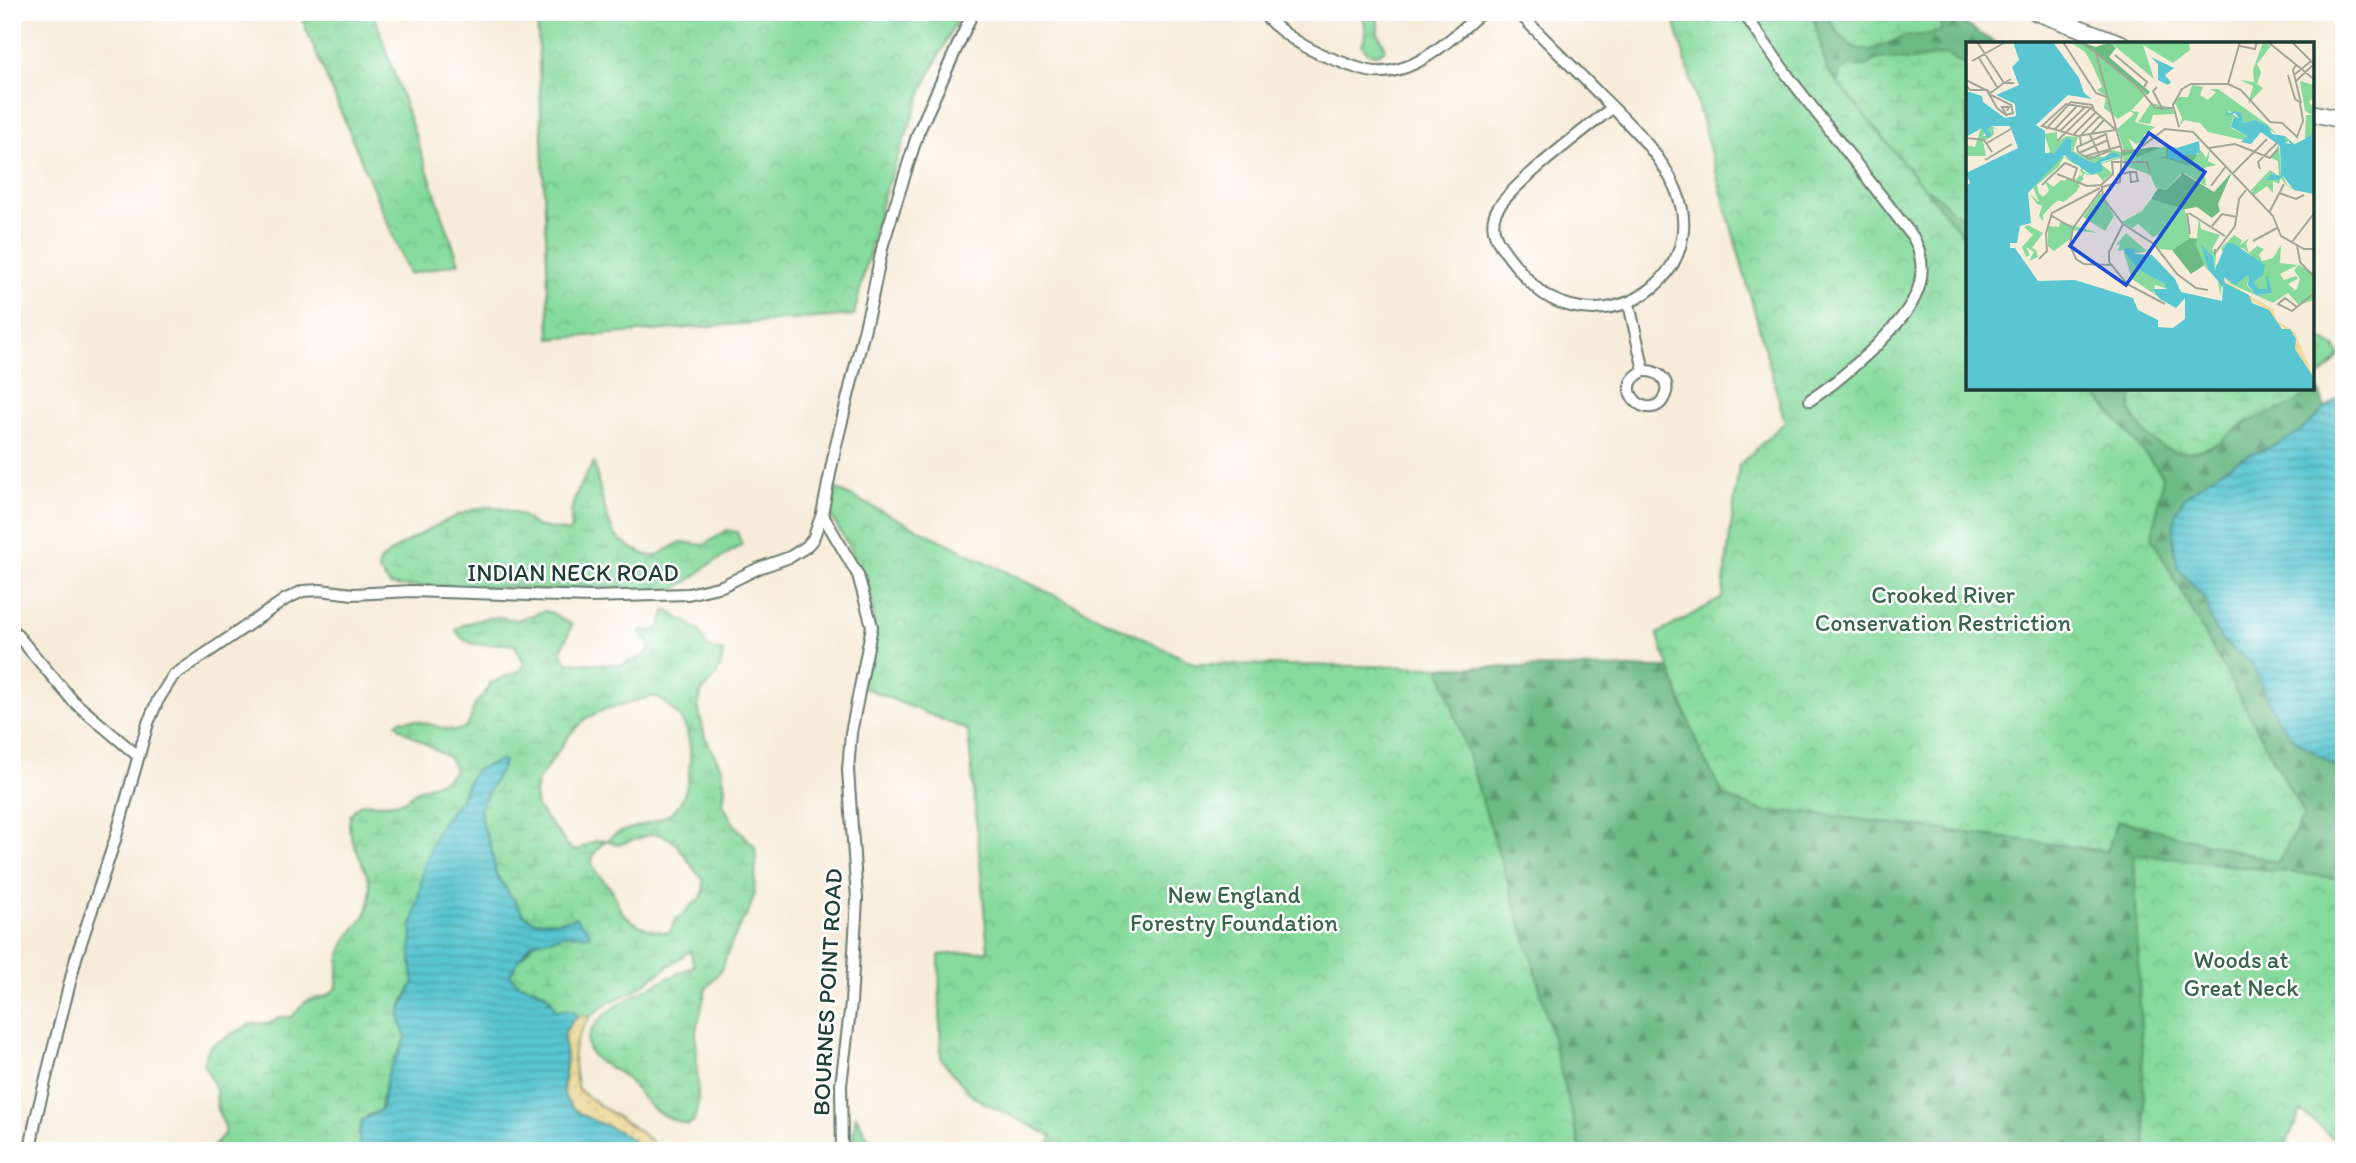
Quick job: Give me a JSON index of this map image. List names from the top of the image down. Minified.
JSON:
{"streets":{"street":["INDIAN NECK ROAD","BOURNES POINT ROAD"]},"crossings":[["INDIAN NECK ROAD","BOURNES POINT ROAD"]],"parks":["Crooked River Conservation Restriction","New England Forestry Foundation","Woods at Great Neck"]}
